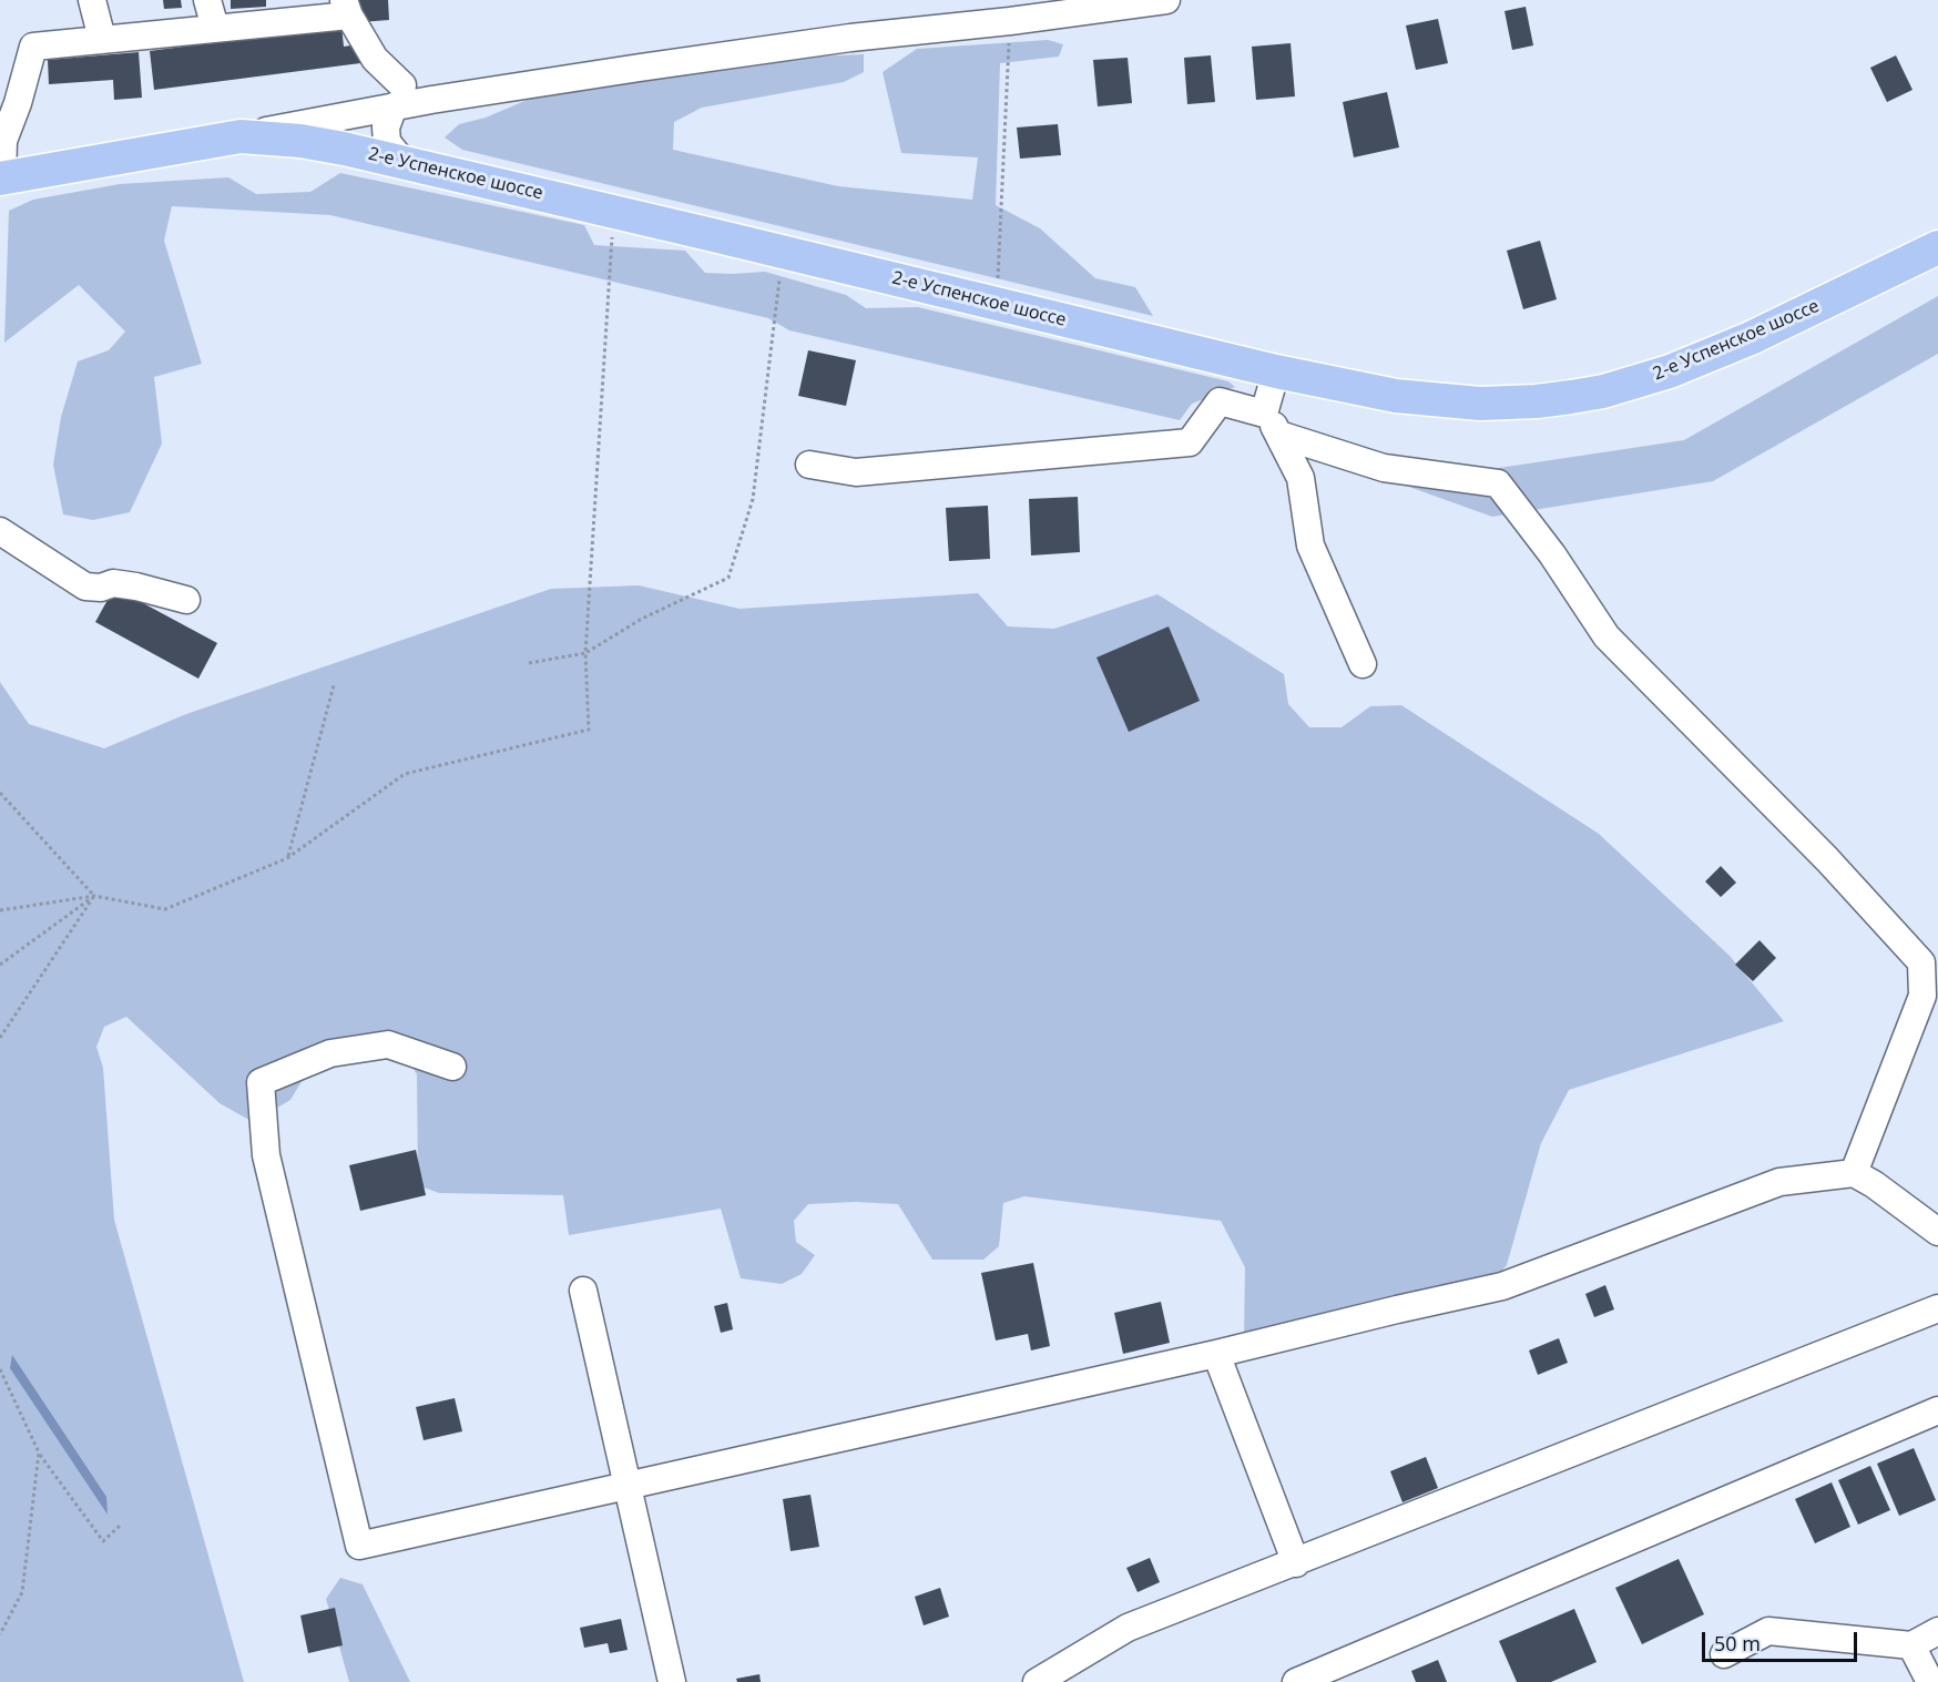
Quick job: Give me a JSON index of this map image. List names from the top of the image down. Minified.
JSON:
{"streets":{"main road":["2-е Успенское шоссе"]},"scale_bar":"50 m"}
